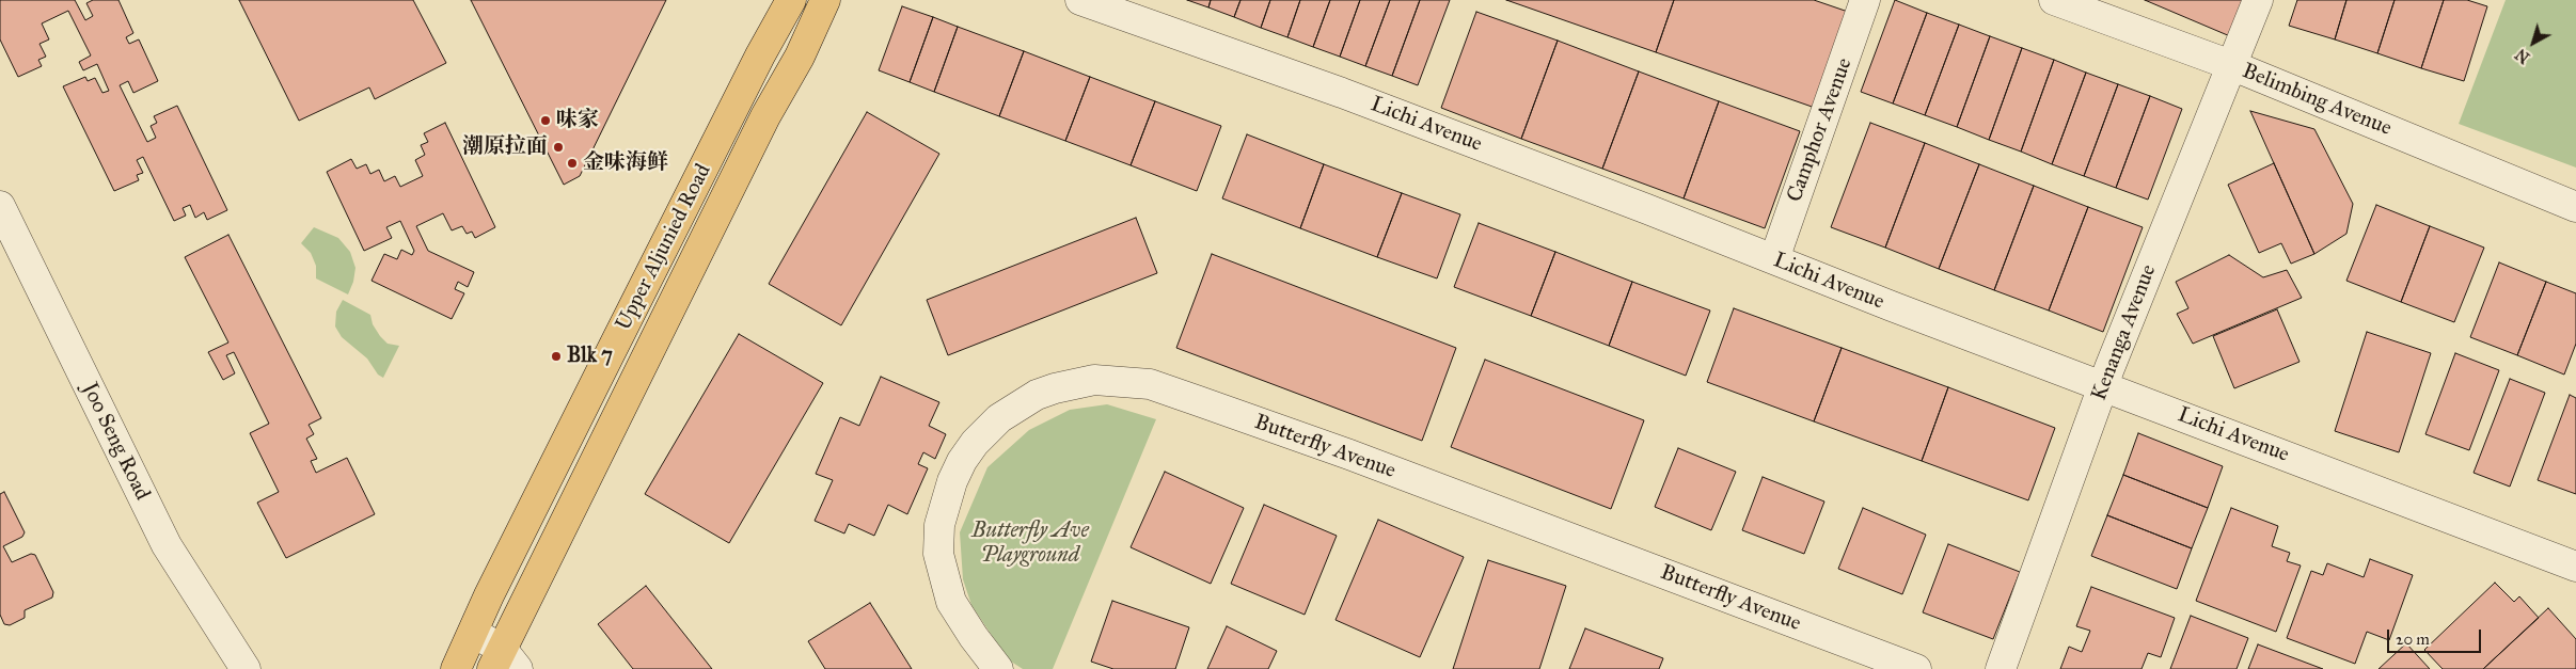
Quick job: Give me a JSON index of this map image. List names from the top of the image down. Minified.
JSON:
{"streets":{"main road":["Upper Aljunied Road"],"street":["Belimbing Avenue","Lichi Avenue","Camphor Avenue","Kenanga Avenue","Joo Seng Road","Butterfly Avenue"]},"crossings":[["Belimbing Avenue","Kenanga Avenue"],["Lichi Avenue","Camphor Avenue"],["Lichi Avenue","Kenanga Avenue"]],"parks":["Butterfly Ave Playground"],"places":["味家","潮原拉面","金味海鲜","Blk 7"],"scale_bar":"20 m","north":"bottom left"}
